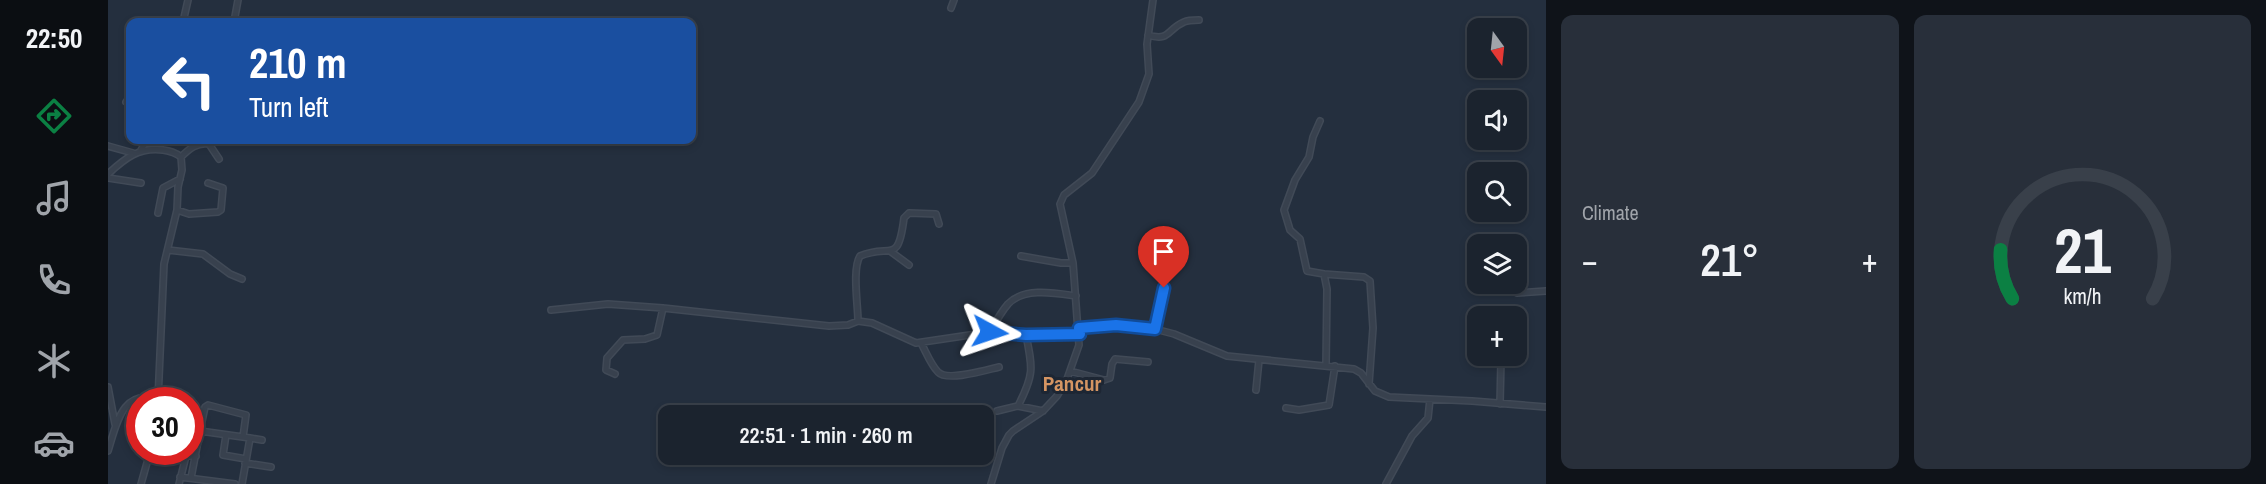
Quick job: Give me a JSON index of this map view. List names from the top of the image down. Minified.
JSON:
{"districts":["Pancur"],"north":"bottom","page":{"tabs":"22:50","tile":"Climate","map_buttons":"+","turn":["210 m","Turn left"],"heat":["−","21°","+"],"limit":"30","trip":"22:51 · 1 min · 260 m","gauge":["21","km/h"]}}
